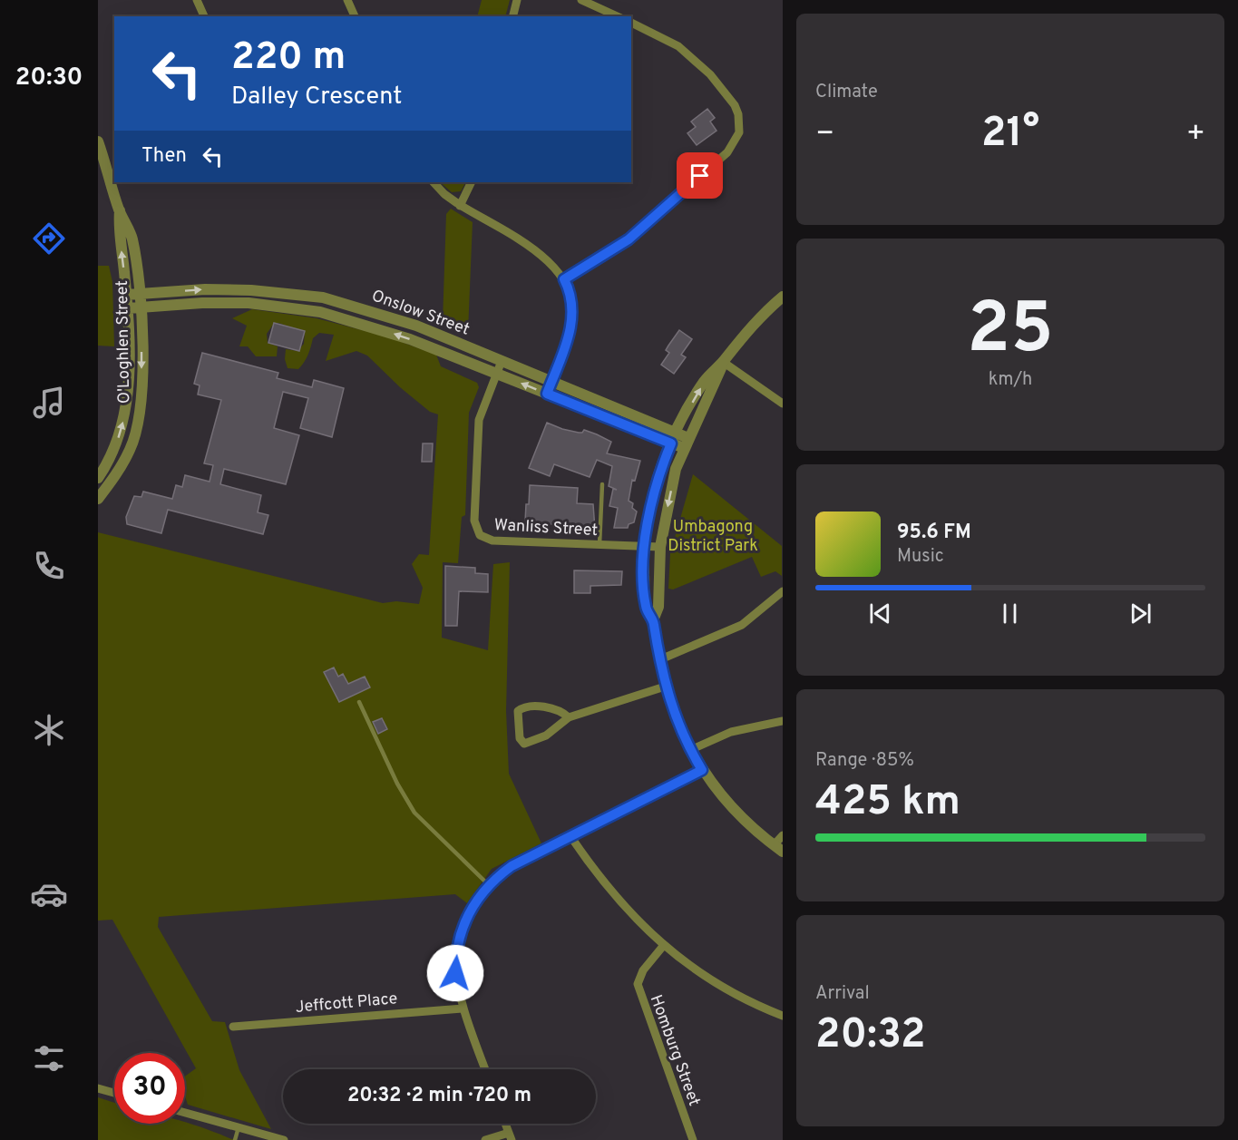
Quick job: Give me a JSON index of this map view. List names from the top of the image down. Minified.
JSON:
{"streets":{"street":["Onslow Street","O'Loghlen Street","Wanliss Street","Jeffcott Place","Homburg Street"]},"crossings":[["Onslow Street","O'Loghlen Street"],["Onslow Street","Wanliss Street"]],"parks":["Umbagong District Park"],"page":{"tabs":"20:30","tile":["Climate",["25","km/h"],["Range · 85%","425 km"],["Arrival","20:32"]],"turn":["220 m","Dalley Crescent"],"heat":["−","21°","+"],"then":"Then","song":["95.6 FM","Music"],"limit":"30","trip":"20:32 · 2 min · 720 m"}}
